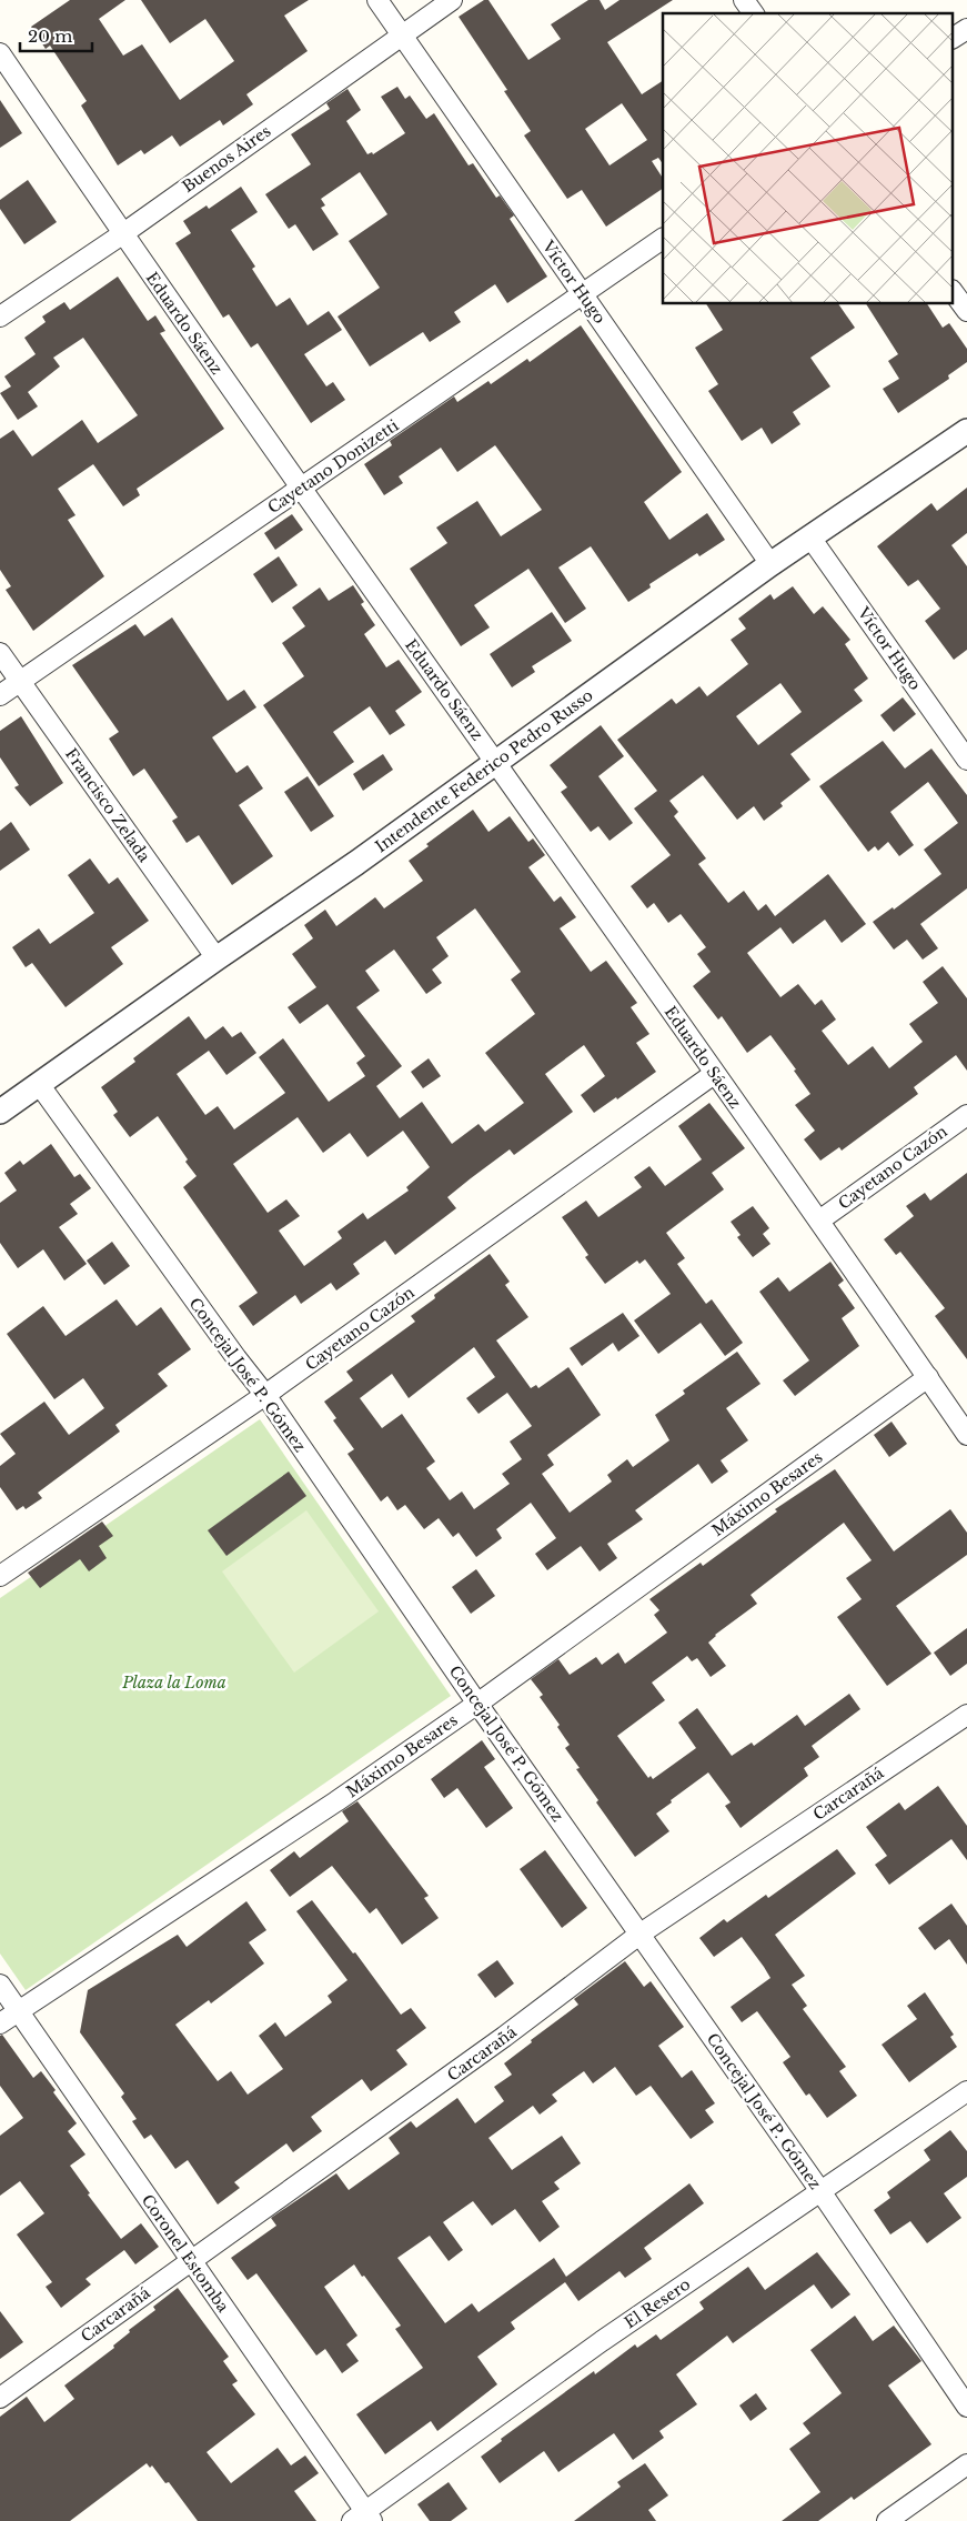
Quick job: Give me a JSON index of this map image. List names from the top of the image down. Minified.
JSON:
{"streets":{"street":["Buenos Aires","Víctor Hugo","Eduardo Sáenz","Cayetano Donizetti","Intendente Federico Pedro Russo","Francisco Zelada","Cayetano Cazón","Concejal José P. Gómez","Máximo Besares","Carcarañá","Coronel Estomba","El Resero"]},"crossings":[["Buenos Aires","Víctor Hugo"],["Buenos Aires","Eduardo Sáenz"],["Víctor Hugo","Cayetano Donizetti"],["Víctor Hugo","Intendente Federico Pedro Russo"],["Eduardo Sáenz","Cayetano Donizetti"],["Eduardo Sáenz","Intendente Federico Pedro Russo"],["Eduardo Sáenz","Cayetano Cazón"],["Eduardo Sáenz","Máximo Besares"],["Cayetano Donizetti","Francisco Zelada"],["Intendente Federico Pedro Russo","Francisco Zelada"],["Intendente Federico Pedro Russo","Concejal José P. Gómez"],["Cayetano Cazón","Concejal José P. Gómez"],["Concejal José P. Gómez","Máximo Besares"],["Concejal José P. Gómez","Carcarañá"],["Concejal José P. Gómez","El Resero"],["Máximo Besares","Coronel Estomba"],["Carcarañá","Coronel Estomba"],["Coronel Estomba","El Resero"]],"parks":["Plaza la Loma"],"scale_bar":"20 m"}
